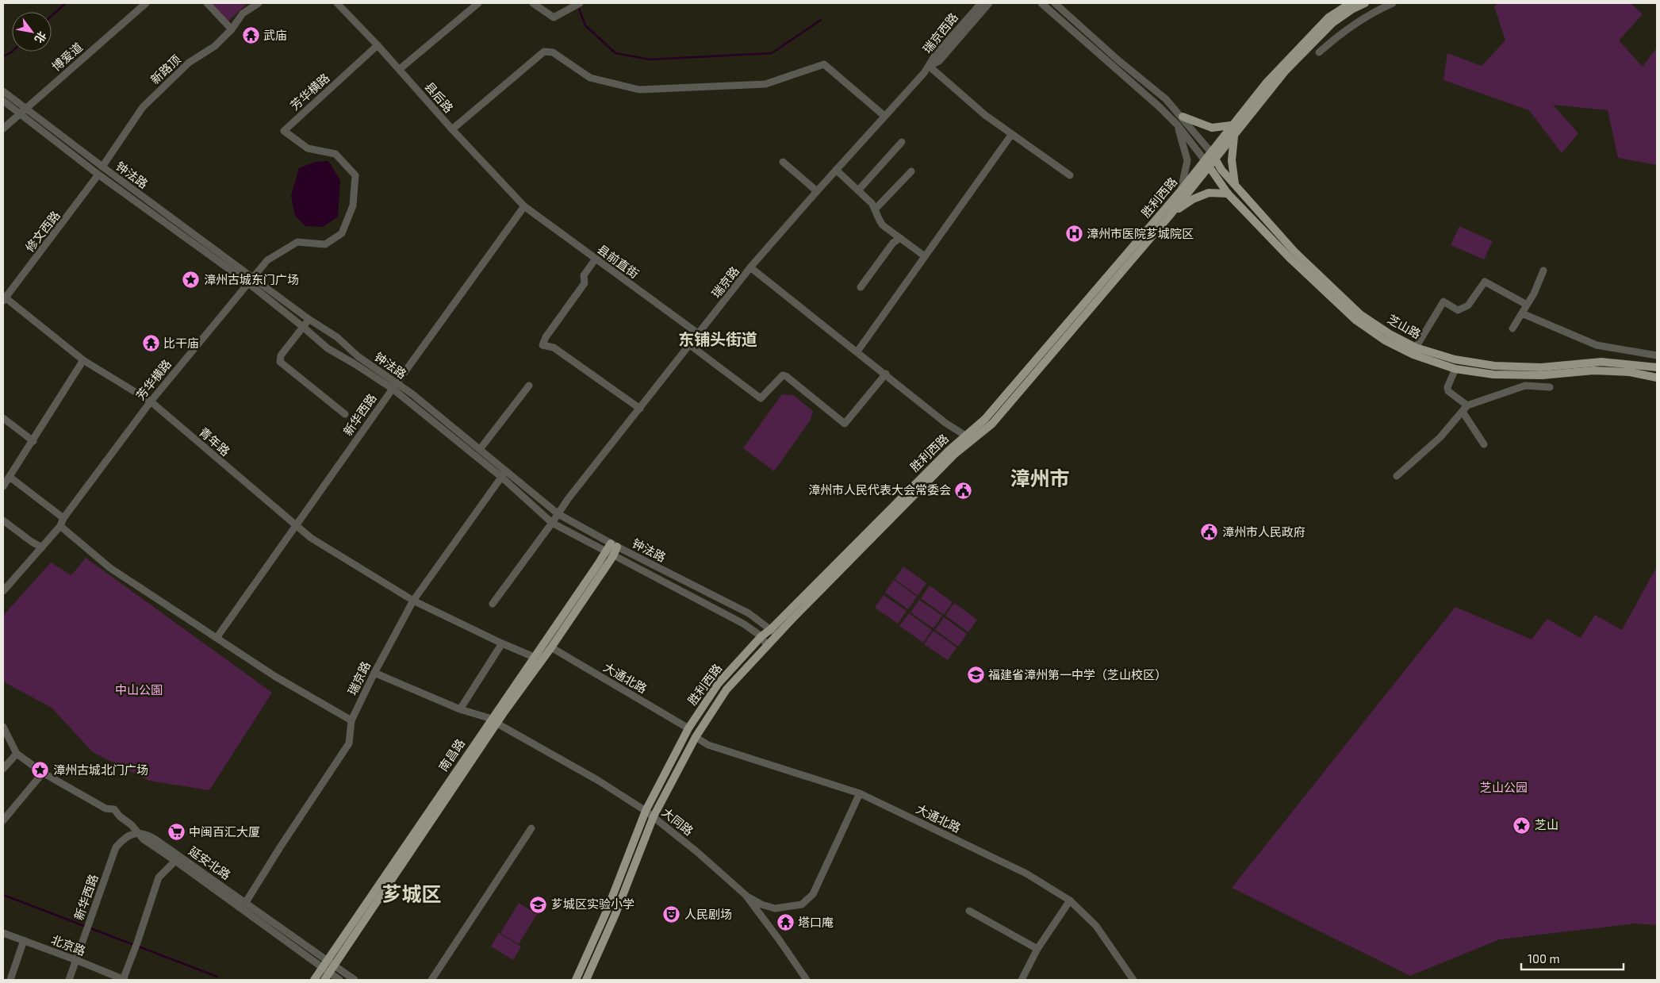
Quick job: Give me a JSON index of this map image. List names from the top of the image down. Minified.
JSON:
{"streets":{"main road":["胜利西路","芝山路","南昌路"],"street":["瑞京西路","博爱道","新路顶","芳华横路","县后路","钟法路","修文西路","县前直街","瑞京路","新华西路","青年路","大通北路","大同路","延安北路","北京路"]},"crossings":[["瑞京西路","瑞京路"],["博爱道","钟法路"],["新路顶","钟法路"],["芳华横路","县后路"],["芳华横路","钟法路"],["芳华横路","青年路"],["县后路","县前直街"],["县后路","新华西路"],["钟法路","胜利西路"],["钟法路","修文西路"],["钟法路","瑞京路"],["钟法路","新华西路"],["钟法路","南昌路"],["胜利西路","芝山路"],["胜利西路","大通北路"],["胜利西路","大同路"],["修文西路","青年路"],["县前直街","瑞京路"],["县前直街","新华西路"],["瑞京路","青年路"],["瑞京路","大同路"],["瑞京路","延安北路"],["新华西路","青年路"],["新华西路","延安北路"],["新华西路","北京路"],["青年路","南昌路"],["大通北路","南昌路"],["南昌路","大同路"],["南昌路","延安北路"]],"districts":["东铺头街道","漳州市","芗城区"],"parks":["中山公園","芝山公园"],"places":{"temple":["武庙","比干庙","塔口庵"],"hospital":["漳州市医院芗城院区"],"place":["漳州古城东门广场","漳州古城北门广场","芝山"],"public building":["漳州市人民代表大会常委会","漳州市人民政府"],"school or university":["福建省漳州第一中学（芝山校区）","芗城区实验小学"],"supermarket":["中闽百汇大厦"],"theatre":["人民剧场"]},"scale_bar":"100 m","north":"bottom right"}
